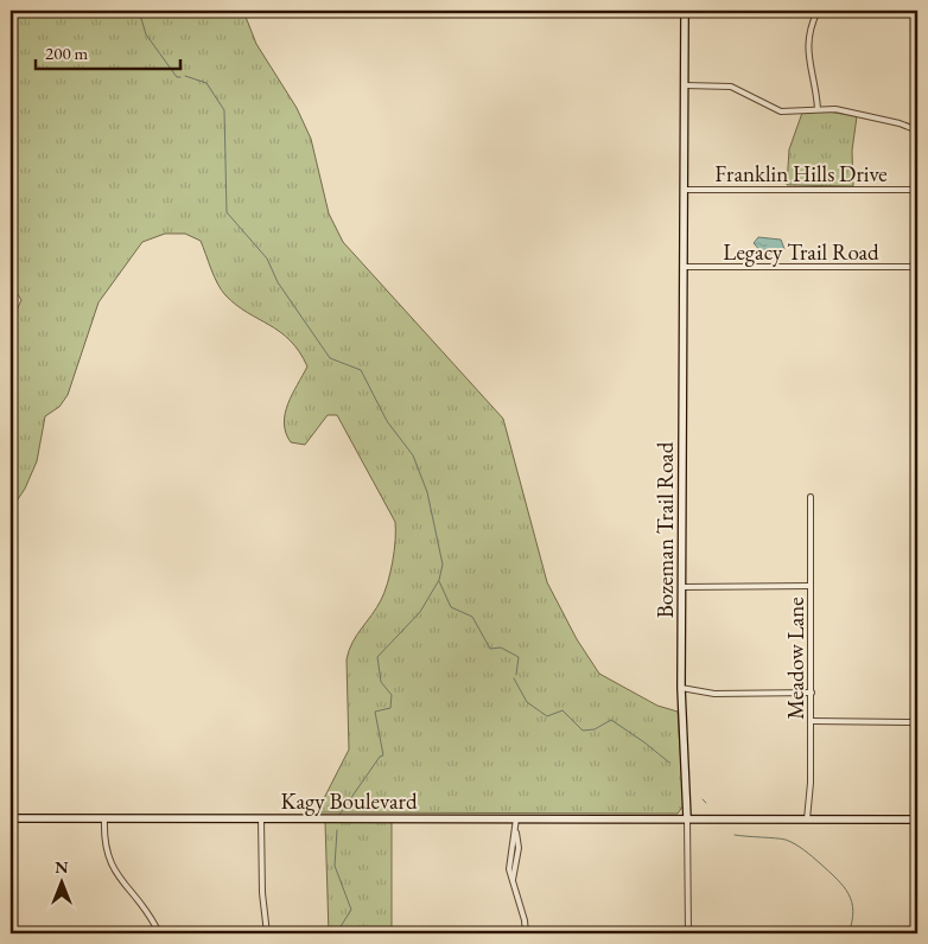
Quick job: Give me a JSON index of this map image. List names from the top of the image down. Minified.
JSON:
{"streets":{"main road":["Bozeman Trail Road","Kagy Boulevard"],"street":["Franklin Hills Drive","Legacy Trail Road","Meadow Lane"]},"crossings":[["Franklin Hills Drive","Bozeman Trail Road"],["Legacy Trail Road","Bozeman Trail Road"],["Bozeman Trail Road","Kagy Boulevard"]],"scale_bar":"200 m","north":"top"}
